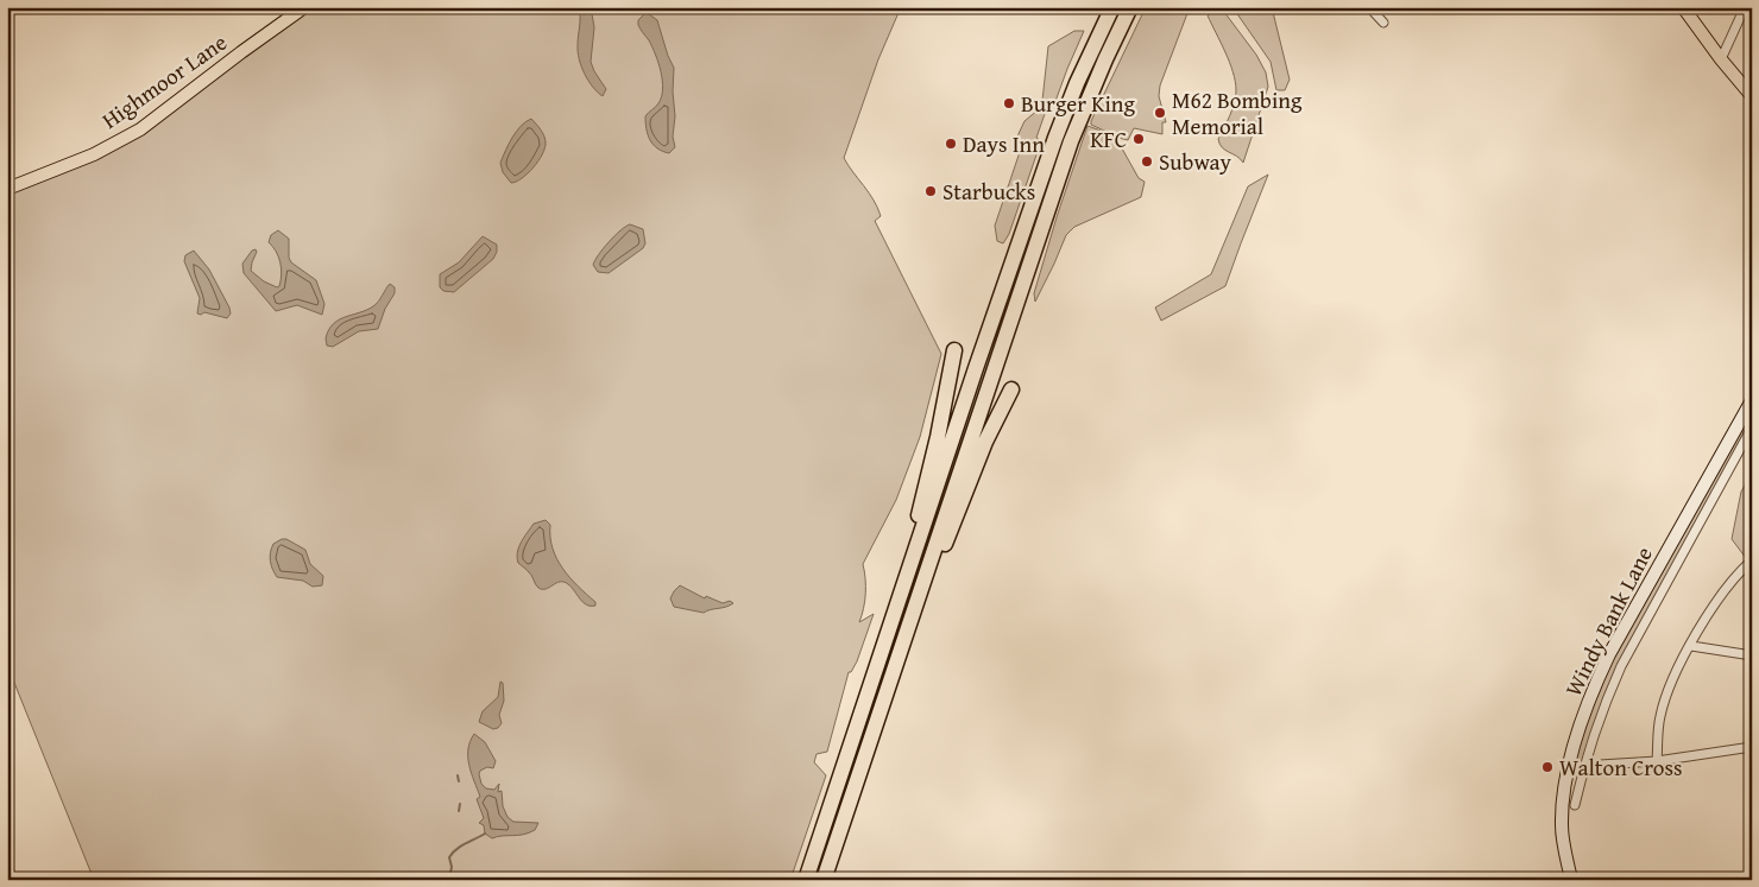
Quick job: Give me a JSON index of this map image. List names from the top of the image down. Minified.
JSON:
{"streets":{"main road":["Highmoor Lane","Windy Bank Lane"]},"places":["Burger King","M62 Bombing Memorial","KFC","Days Inn","Subway","Starbucks","Walton Cross"]}
